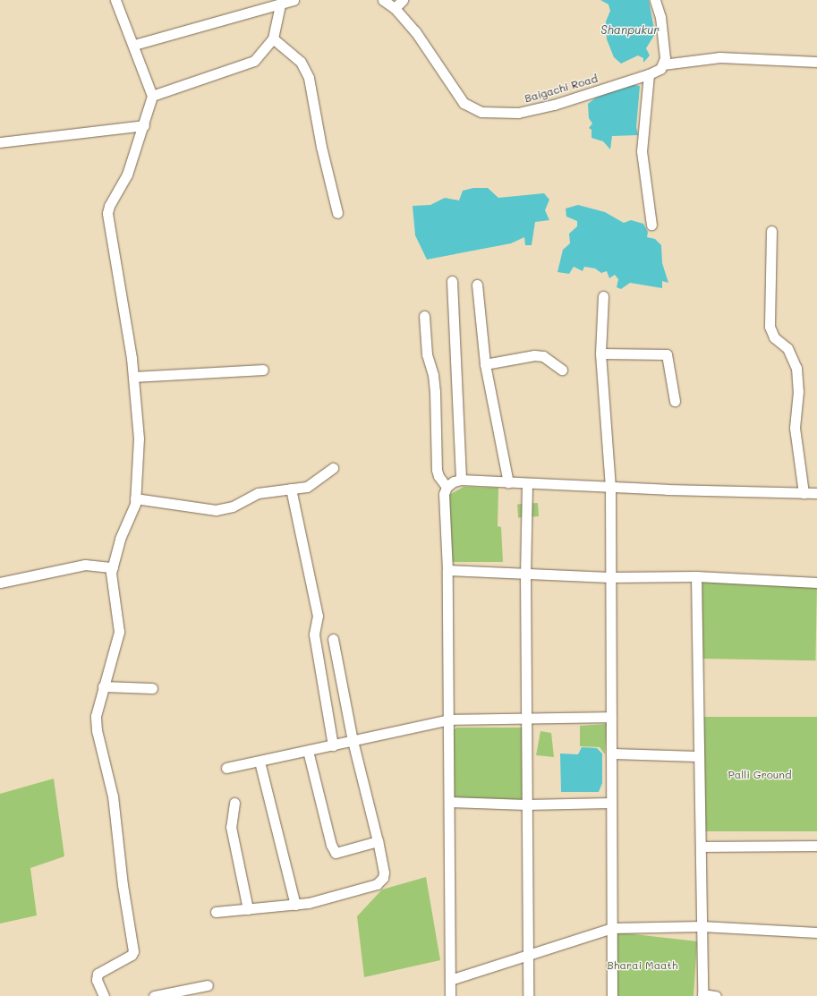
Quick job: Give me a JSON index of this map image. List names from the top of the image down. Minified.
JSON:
{"streets":{"street":["Baigachi Road"]},"water":["Shanpukur"],"parks":["Palli Ground","Bharai Maath"]}
